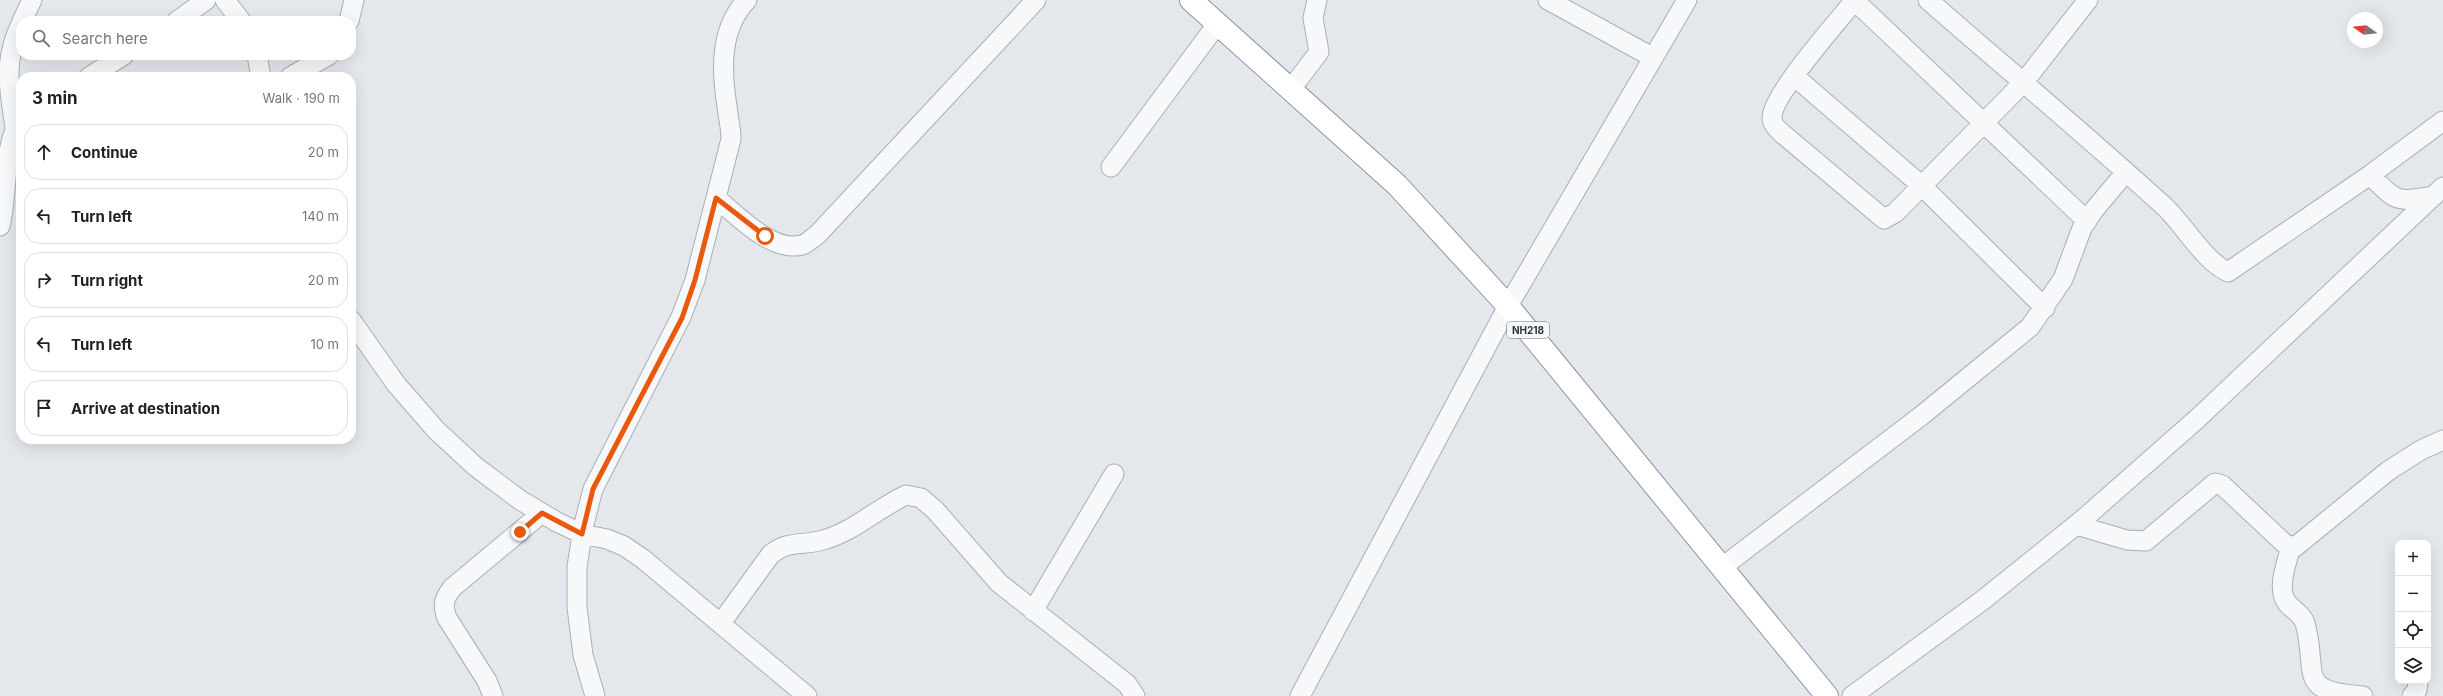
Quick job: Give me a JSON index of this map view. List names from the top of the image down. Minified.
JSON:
{"streets":{"highway":["NH218"]},"north":"left","page":{"search":"Search here","heading":["3 min","Walk · 190 m"],"list":[["Continue","20 m"],["Turn left","140 m"],["Turn right","20 m"],["Turn left","10 m"],"Arrive at destination"],"map_buttons":["+","−"]}}
